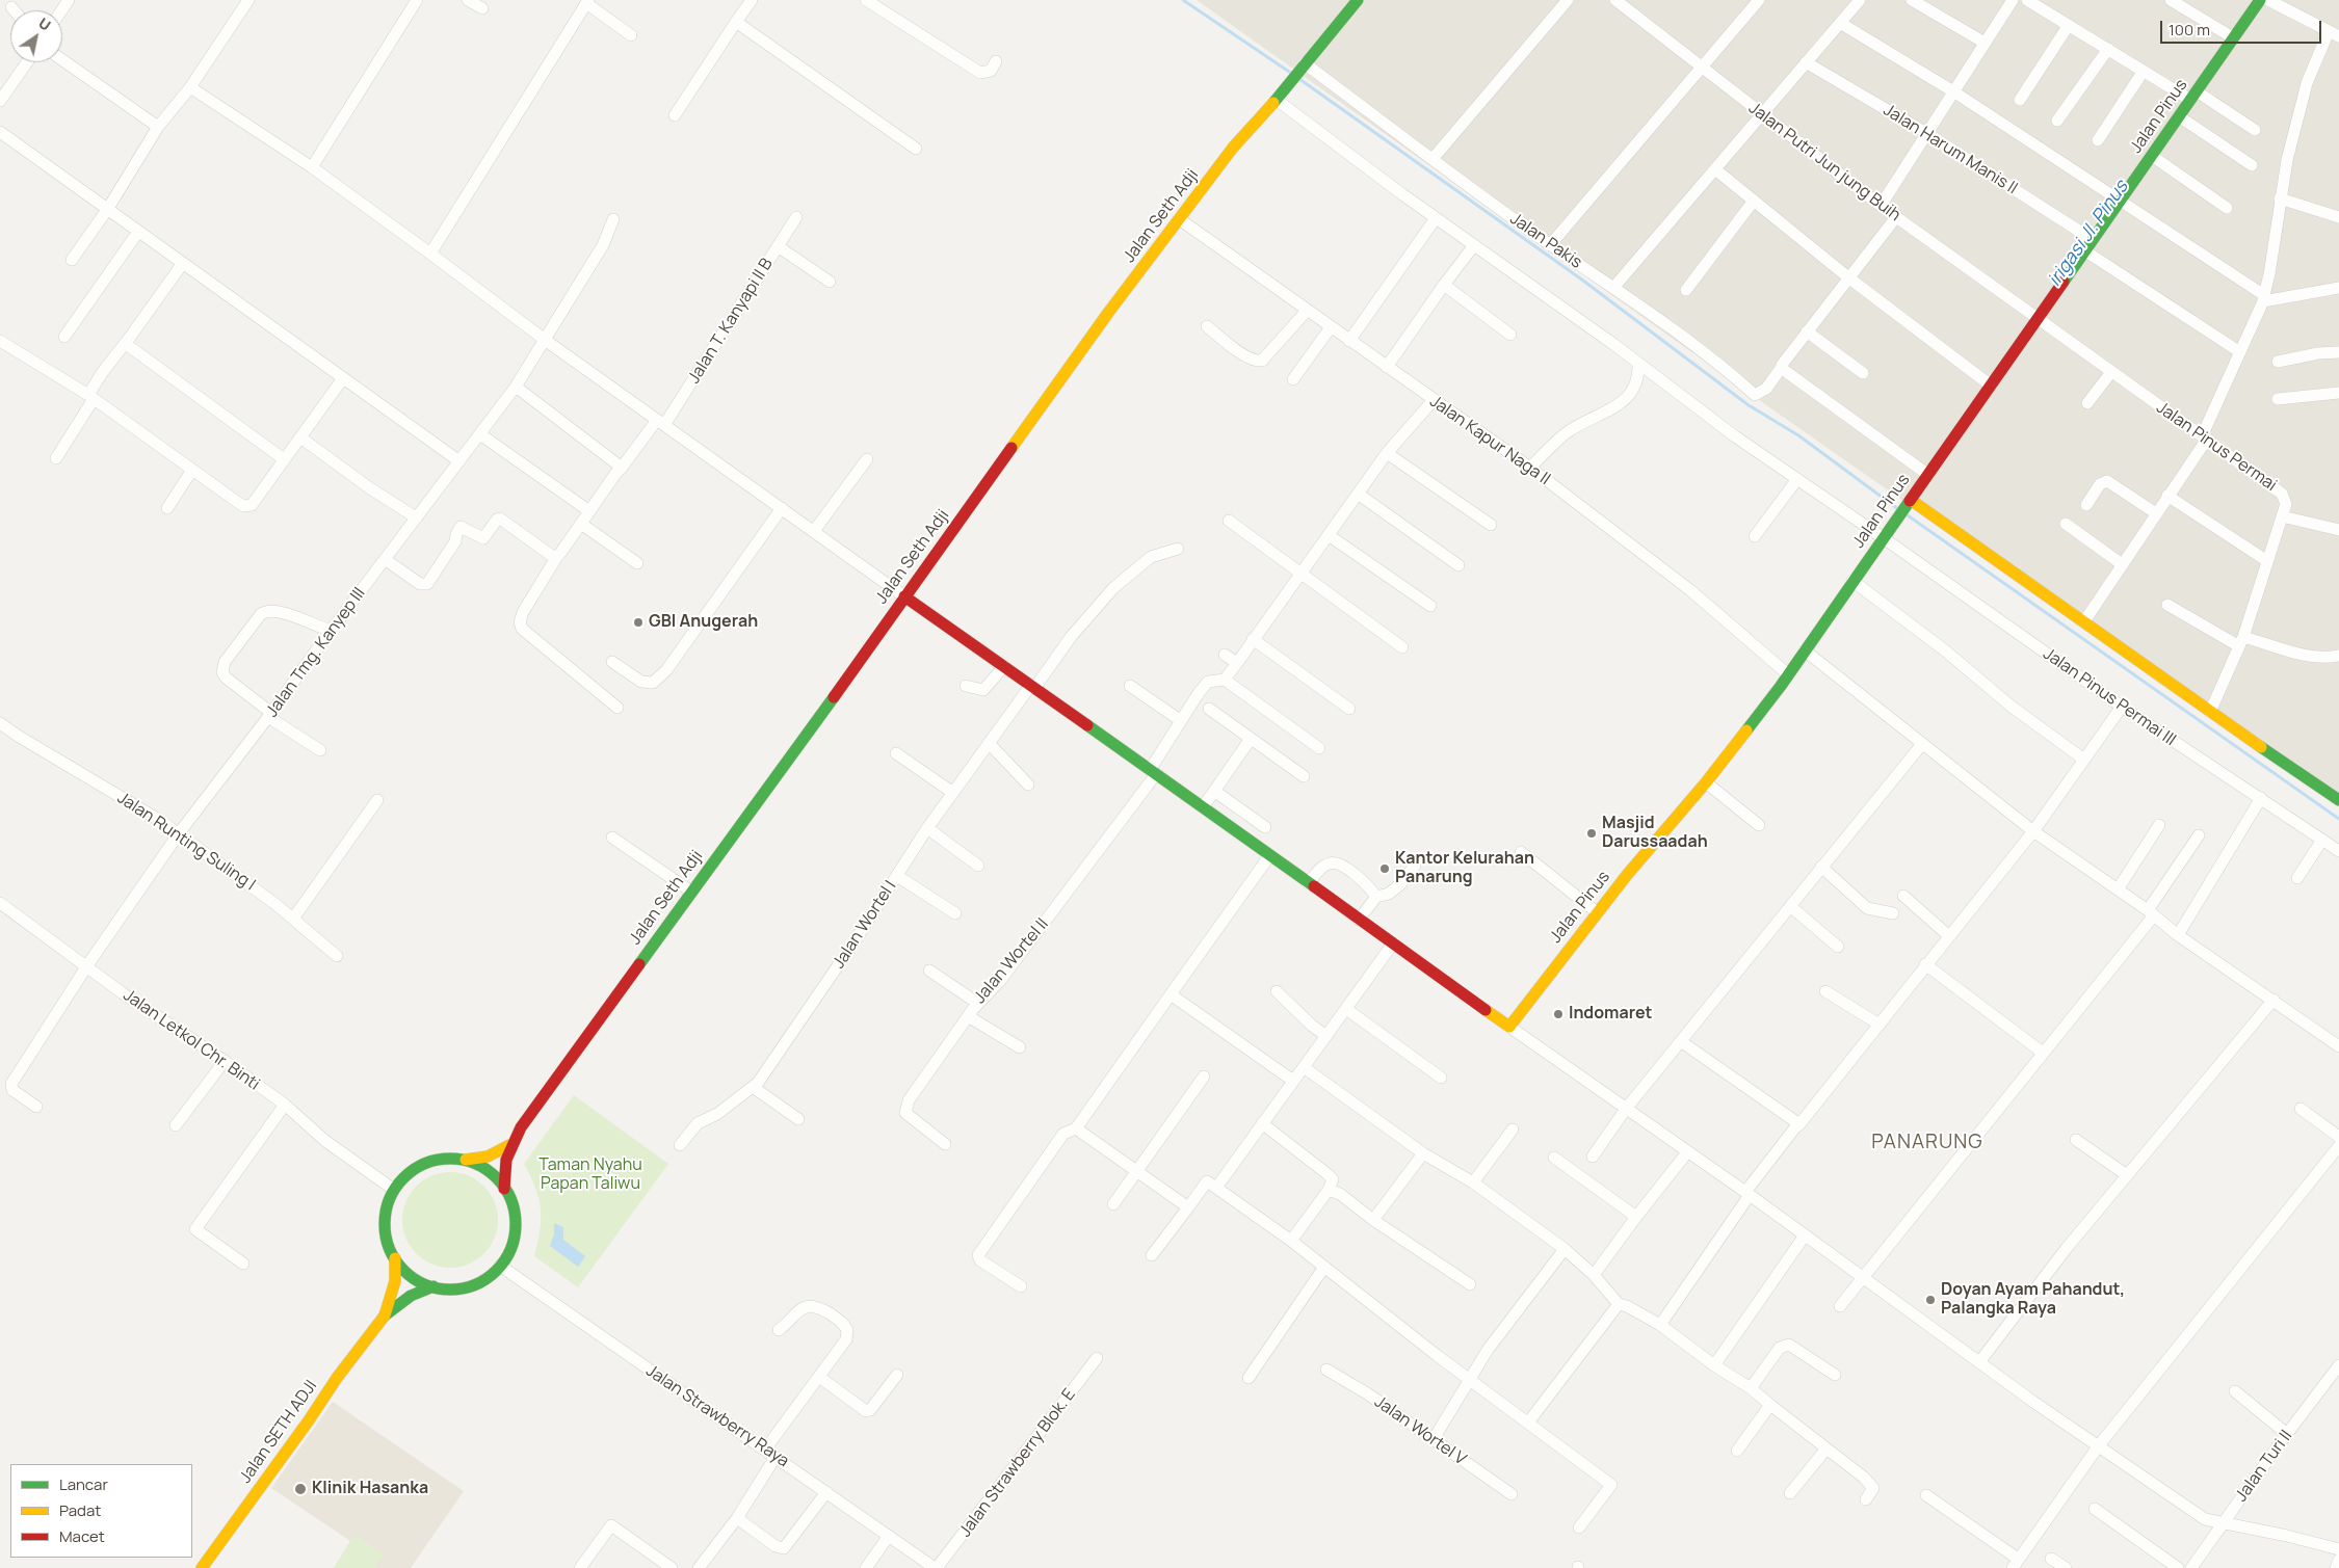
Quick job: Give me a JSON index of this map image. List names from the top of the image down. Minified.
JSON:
{"streets":{"street":["Jalan Pinus","Jalan Harum Manis II","Jalan Putri Jun jung Buih","Jalan Seth Adji","Jalan Pakis","Jalan T. Kanyapi II B","Jalan Kapur Naga II","Jalan Pinus Permai","Jalan Tmg. Kanyep III","Jalan Pinus Permai III","Jalan Runting Suling I","Jalan Wortel I","Jalan Wortel II","Jalan Letkol Chr. Binti","Jalan Strawberry Raya","Jalan Wortel V","Jalan SETH ADJI","Jalan Strawberry Blok. E","Jalan Turi II"]},"crossings":[["Jalan Pinus","Jalan Harum Manis II"],["Jalan Pinus","Jalan Putri Jun jung Buih"],["Jalan Pinus","Jalan Kapur Naga II"],["Jalan Pinus","Jalan Pinus Permai"],["Jalan Pinus","Jalan Pinus Permai III"],["Jalan Putri Jun jung Buih","Jalan Pinus Permai"],["Jalan Seth Adji","Jalan Pakis"],["Jalan Seth Adji","Jalan Kapur Naga II"],["Jalan Seth Adji","Jalan Pinus Permai III"],["Jalan Tmg. Kanyep III","Jalan Runting Suling I"],["Jalan Tmg. Kanyep III","Jalan Letkol Chr. Binti"],["Jalan Letkol Chr. Binti","Jalan Strawberry Raya"],["Jalan Strawberry Raya","Jalan Strawberry Blok. E"]],"districts":["PANARUNG"],"water":["irigasi Jl. Pinus"],"parks":["Taman Nyahu Papan Taliwu"],"places":["GBI Anugerah","Masjid Darussaadah","Kantor Kelurahan Panarung","Indomaret","Doyan Ayam Pahandut, Palangka Raya","Klinik Hasanka"],"legend":["Lancar","Padat","Macet"],"scale_bar":"100 m","north":"top right"}
